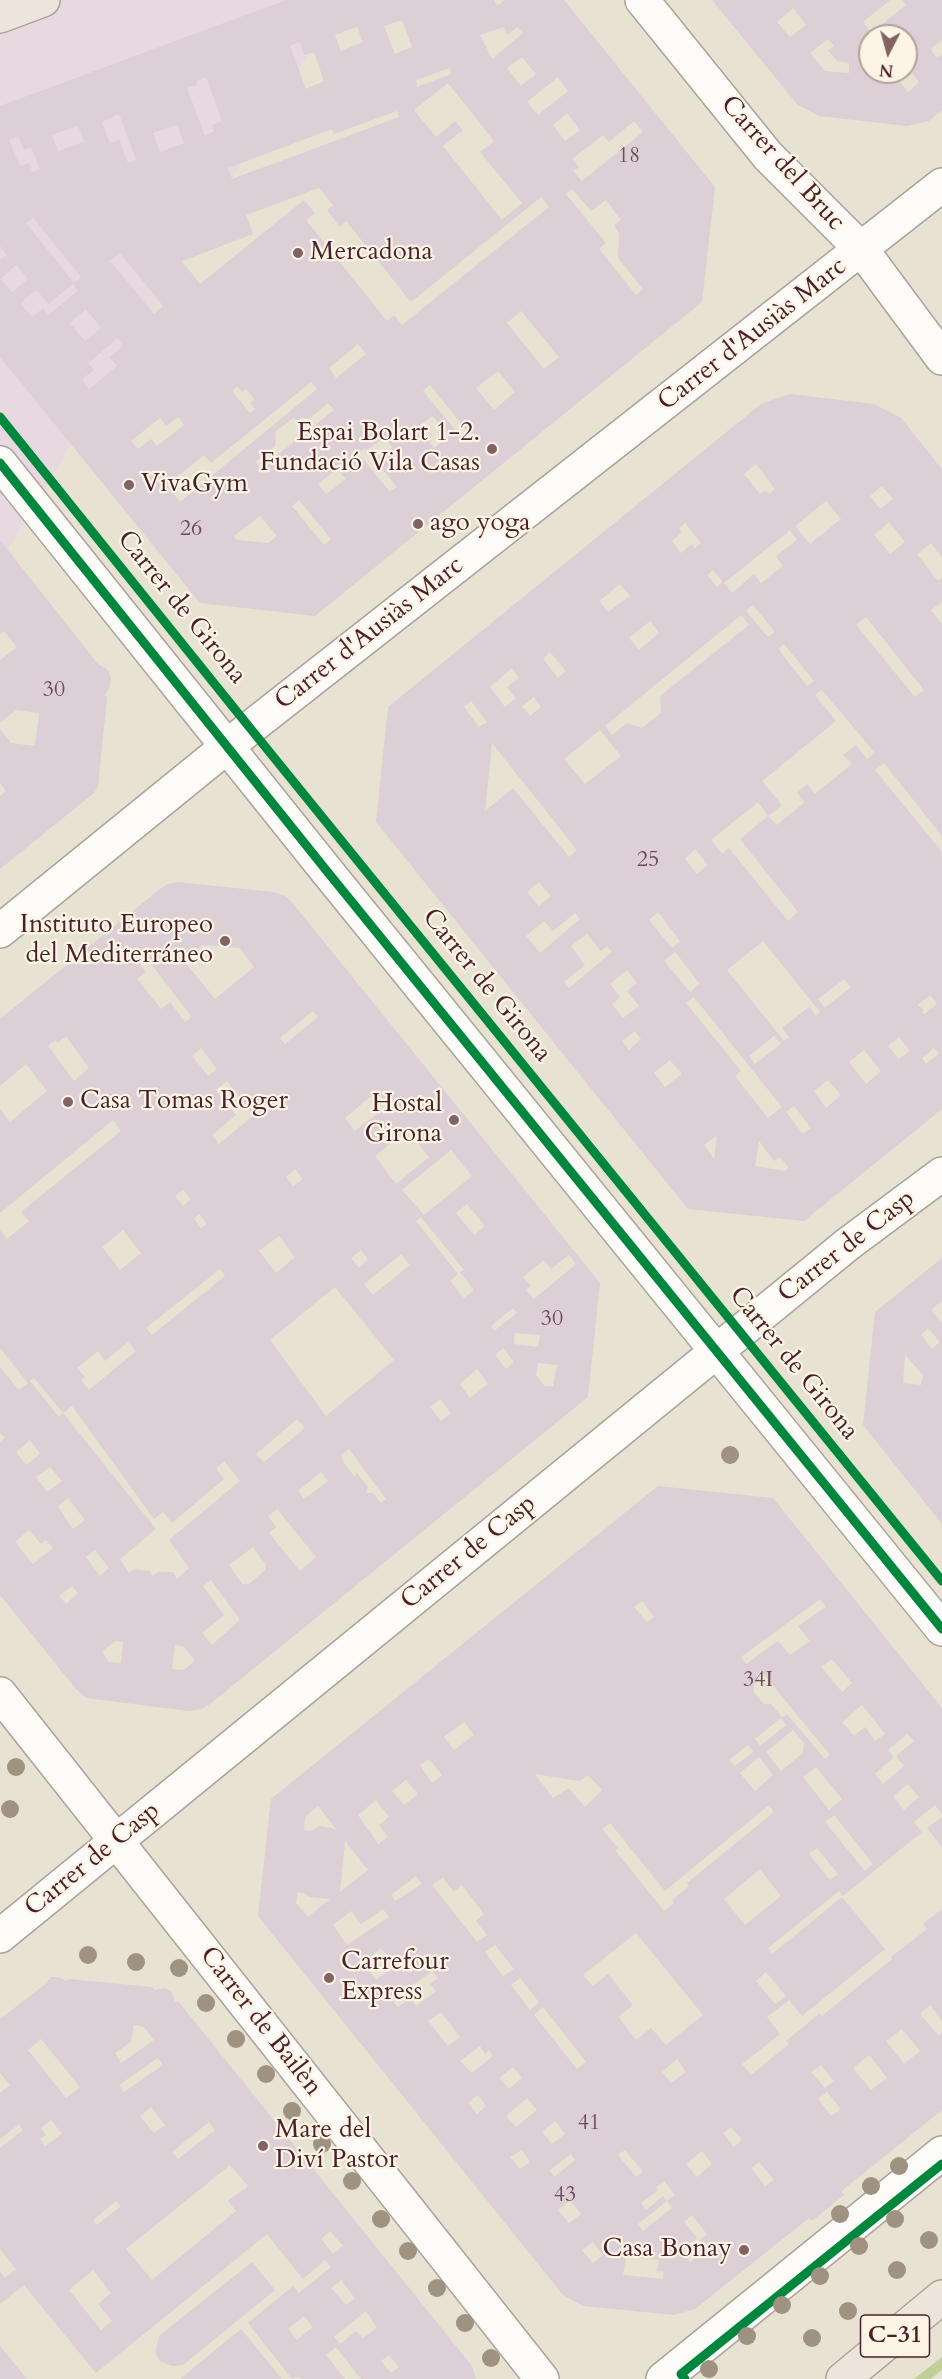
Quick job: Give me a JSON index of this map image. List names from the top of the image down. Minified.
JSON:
{"streets":{"main road":["C-31"],"street":["Carrer del Bruc","Carrer d'Ausiàs Marc","Carrer de Girona","Carrer de Casp","Carrer de Bailèn"]},"crossings":[["Carrer del Bruc","Carrer d'Ausiàs Marc"],["Carrer d'Ausiàs Marc","Carrer de Girona"],["Carrer de Girona","Carrer de Casp"],["Carrer de Casp","Carrer de Bailèn"]],"places":["Mercadona","Espai Bolart 1-2. Fundació Vila Casas","VivaGym","ago yoga","Instituto Europeo del Mediterráneo","Casa Tomas Roger","Hostal Girona","Carrefour Express","Mare del Diví Pastor","Casa Bonay"],"house_numbers":["18","26","30","25","30","34I","41","43"],"north":"bottom"}
